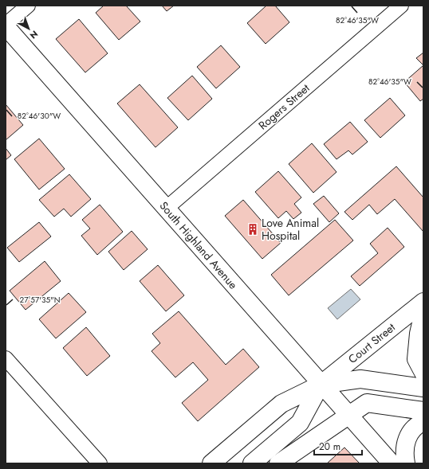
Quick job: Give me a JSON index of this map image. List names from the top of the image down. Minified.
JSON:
{"streets":{"street":["Rogers Street","South Highland Avenue","Court Street"]},"crossings":[["Rogers Street","South Highland Avenue"],["South Highland Avenue","Court Street"]],"places":{"building":["Love Animal Hospital"]},"scale_bar":"20 m","north":"bottom right","coordinates":["82°46'35\"W","82°46'30\"W","27°57'35\"N"]}
